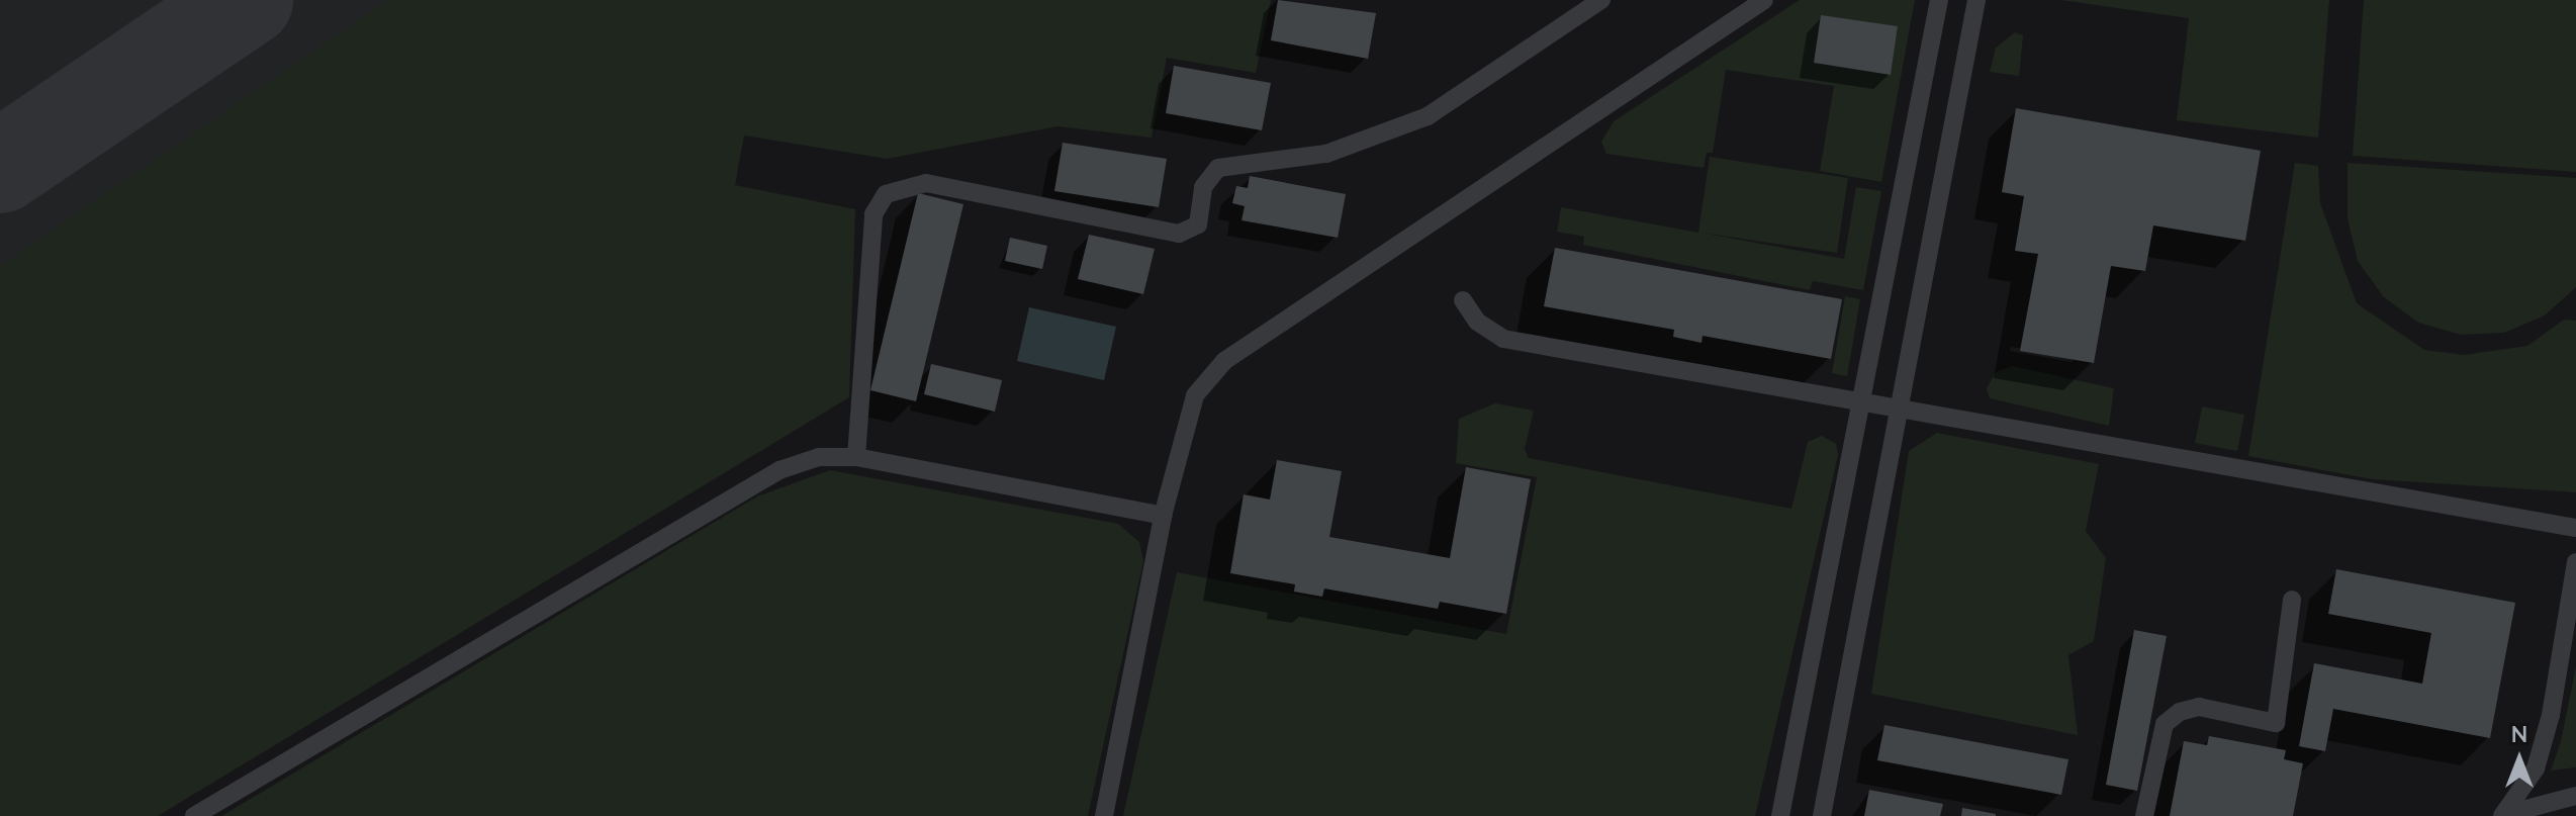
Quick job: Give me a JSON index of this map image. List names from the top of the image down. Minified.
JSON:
{"north":"top"}
